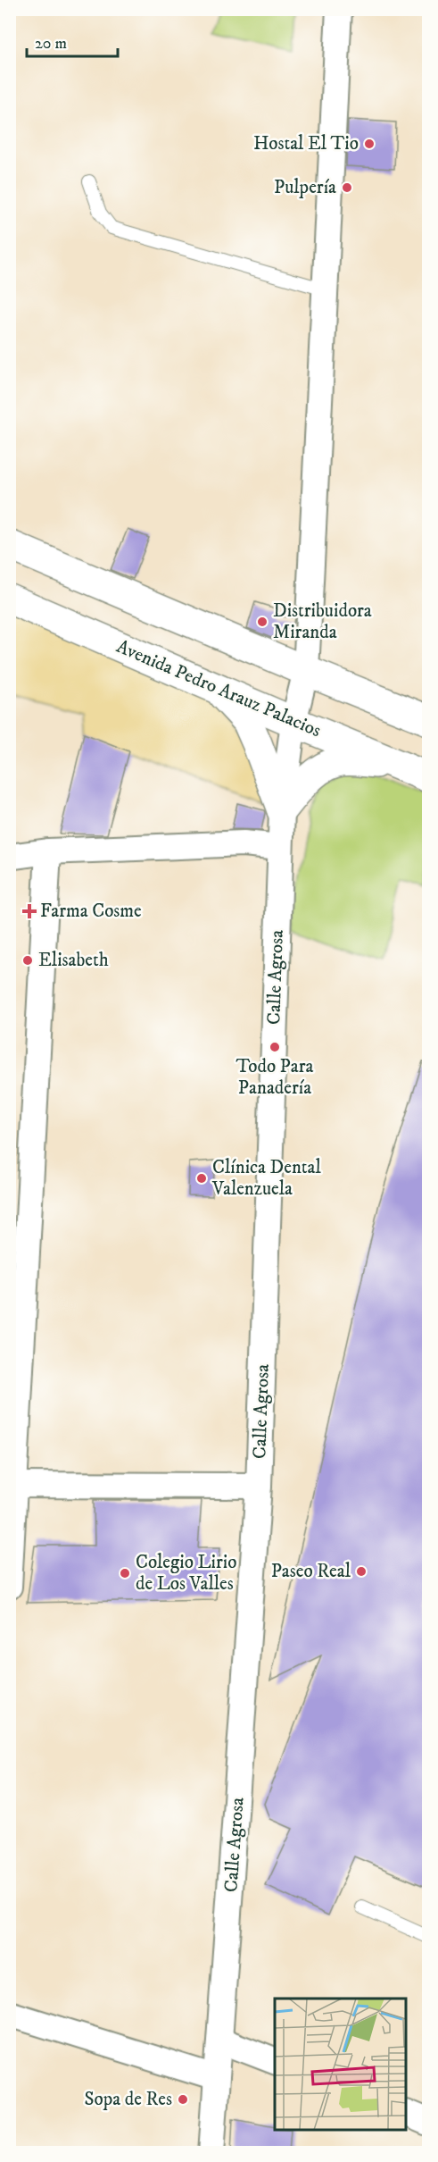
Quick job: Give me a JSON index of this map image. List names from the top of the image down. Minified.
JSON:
{"streets":{"street":["Avenida Pedro Arauz Palacios","Calle Agrosa"]},"crossings":[["Avenida Pedro Arauz Palacios","Calle Agrosa"]],"places":{"other":["Hostal El Tio","Pulpería","Distribuidora Miranda","Elisabeth","Todo Para Panadería","Clínica Dental Valenzuela","Paseo Real","Colegio Lirio de Los Valles","Sopa de Res"],"health":["Farma Cosme"]},"scale_bar":"20 m"}
